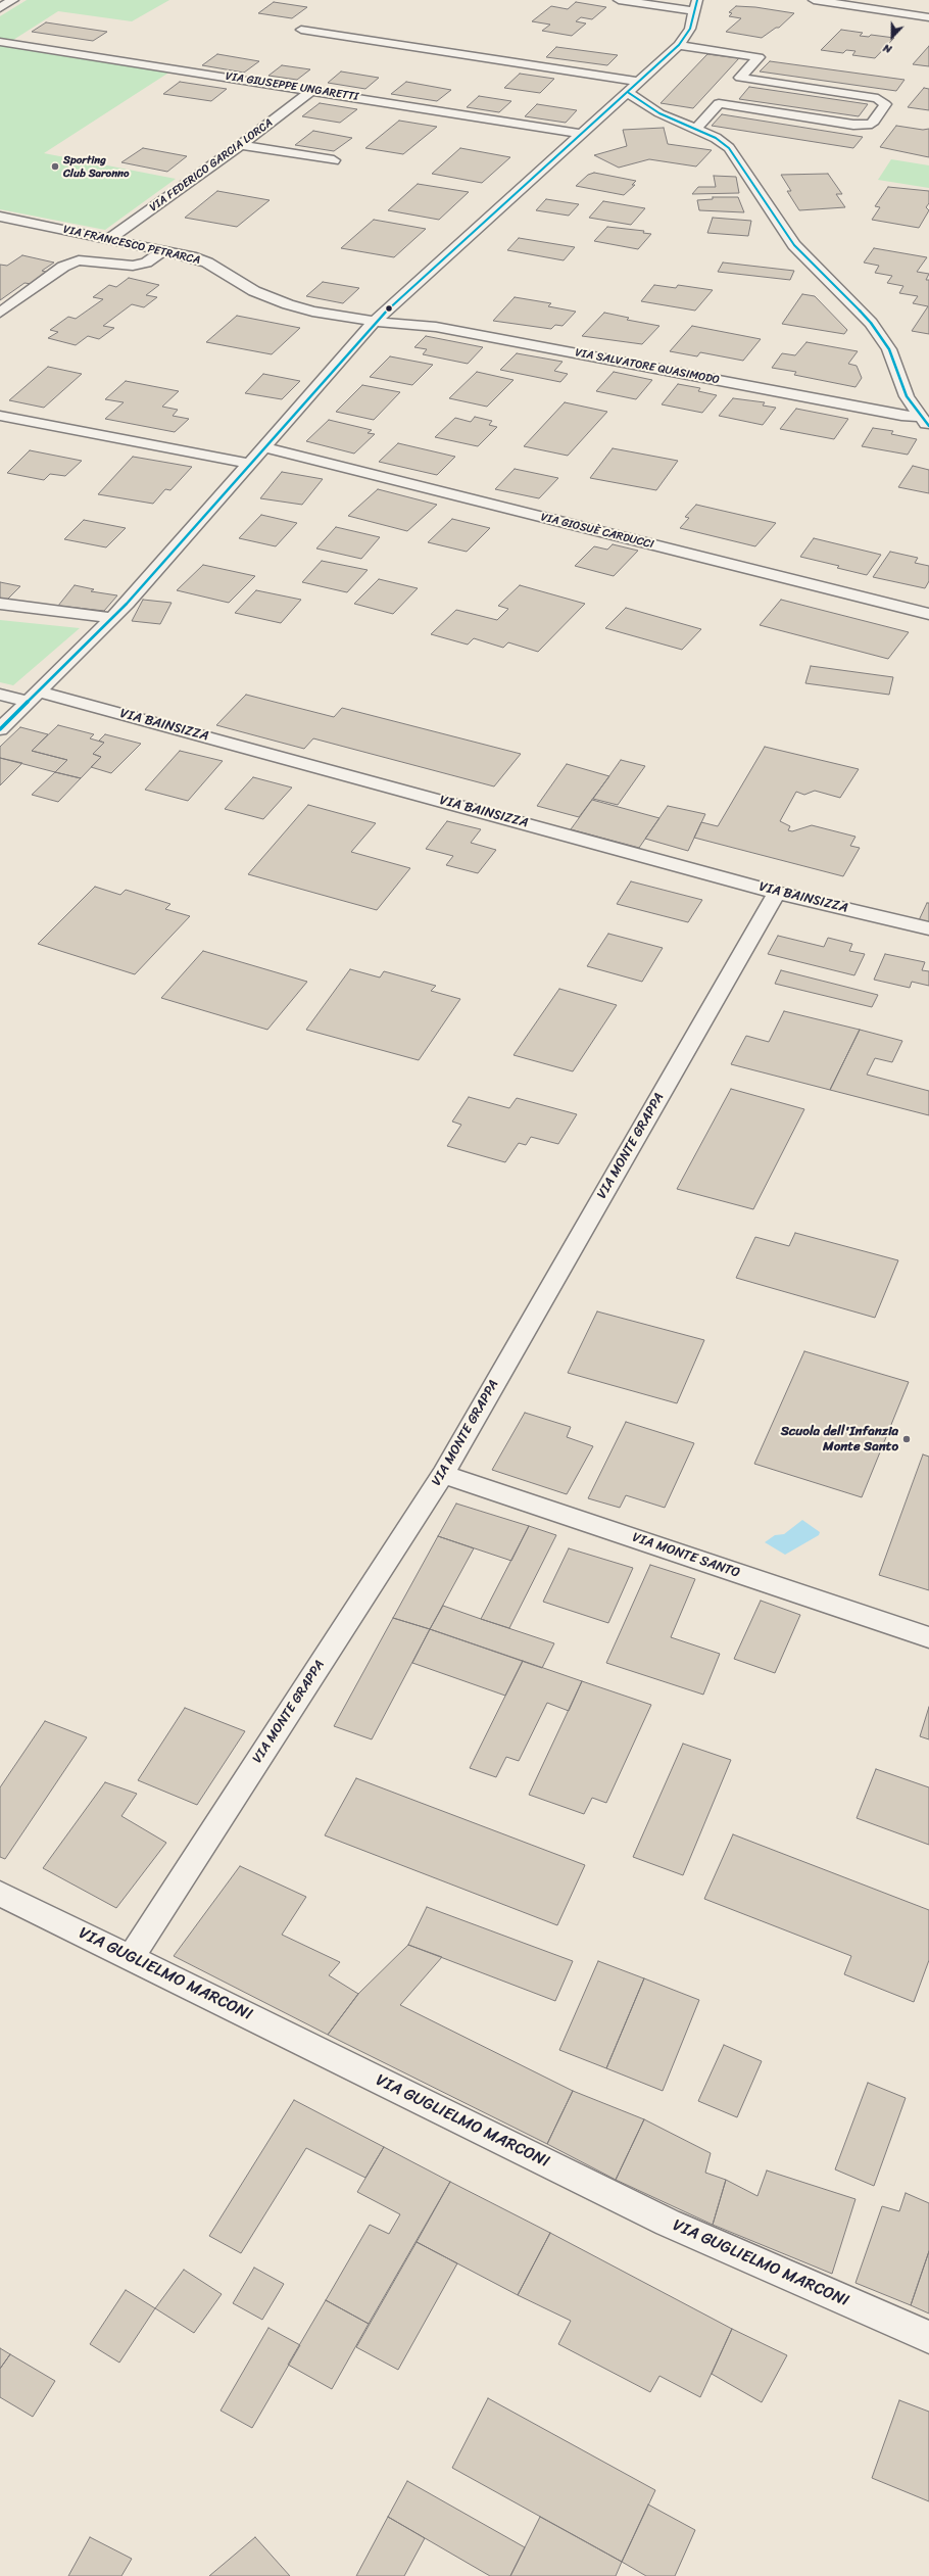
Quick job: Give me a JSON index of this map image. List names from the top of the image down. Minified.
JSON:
{"streets":{"street":["VIA GIUSEPPE UNGARETTI","VIA FEDERICO GARCIA LORCA","VIA FRANCESCO PETRARCA","VIA SALVATORE QUASIMODO","VIA GIOSUÈ CARDUCCI","VIA BAINSIZZA","VIA MONTE GRAPPA","VIA MONTE SANTO","VIA GUGLIELMO MARCONI"]},"crossings":[["VIA GIUSEPPE UNGARETTI","VIA FEDERICO GARCIA LORCA"],["VIA FEDERICO GARCIA LORCA","VIA FRANCESCO PETRARCA"],["VIA FRANCESCO PETRARCA","VIA SALVATORE QUASIMODO"],["VIA BAINSIZZA","VIA MONTE GRAPPA"],["VIA MONTE GRAPPA","VIA MONTE SANTO"],["VIA MONTE GRAPPA","VIA GUGLIELMO MARCONI"]],"places":["Sporting Club Saronno","Scuola dell'Infanzia Monte Santo"],"north":"bottom"}
